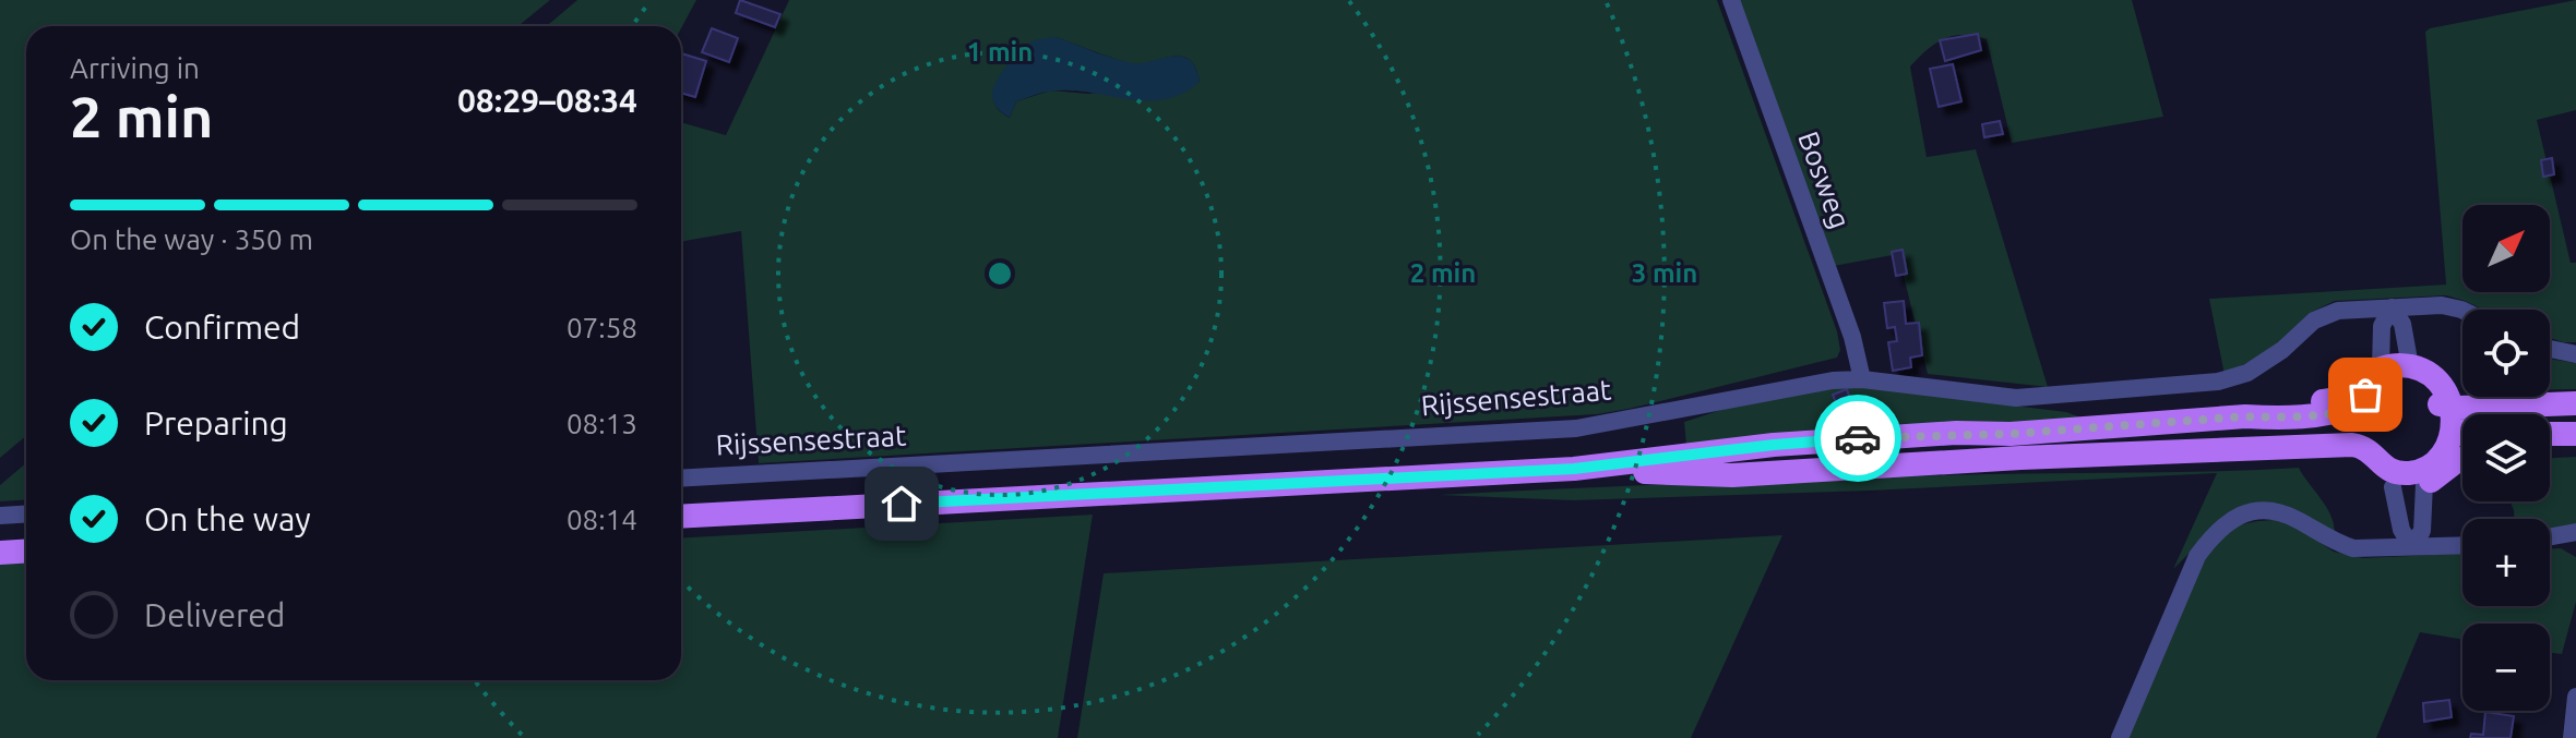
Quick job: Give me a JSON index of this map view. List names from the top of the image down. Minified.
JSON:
{"streets":{"street":["Bosweg","Rijssensestraat"]},"crossings":[["Bosweg","Rijssensestraat"]],"north":"top right","page":{"heading":["2 min","Arriving in","08:29–08:34"],"bar":"On the way · 350 m","map_buttons":["+","−"],"list":[["Confirmed","07:58"],["Preparing","08:13"],["On the way","08:14"],"Delivered"]},"rings":["1 min","2 min","3 min"]}
